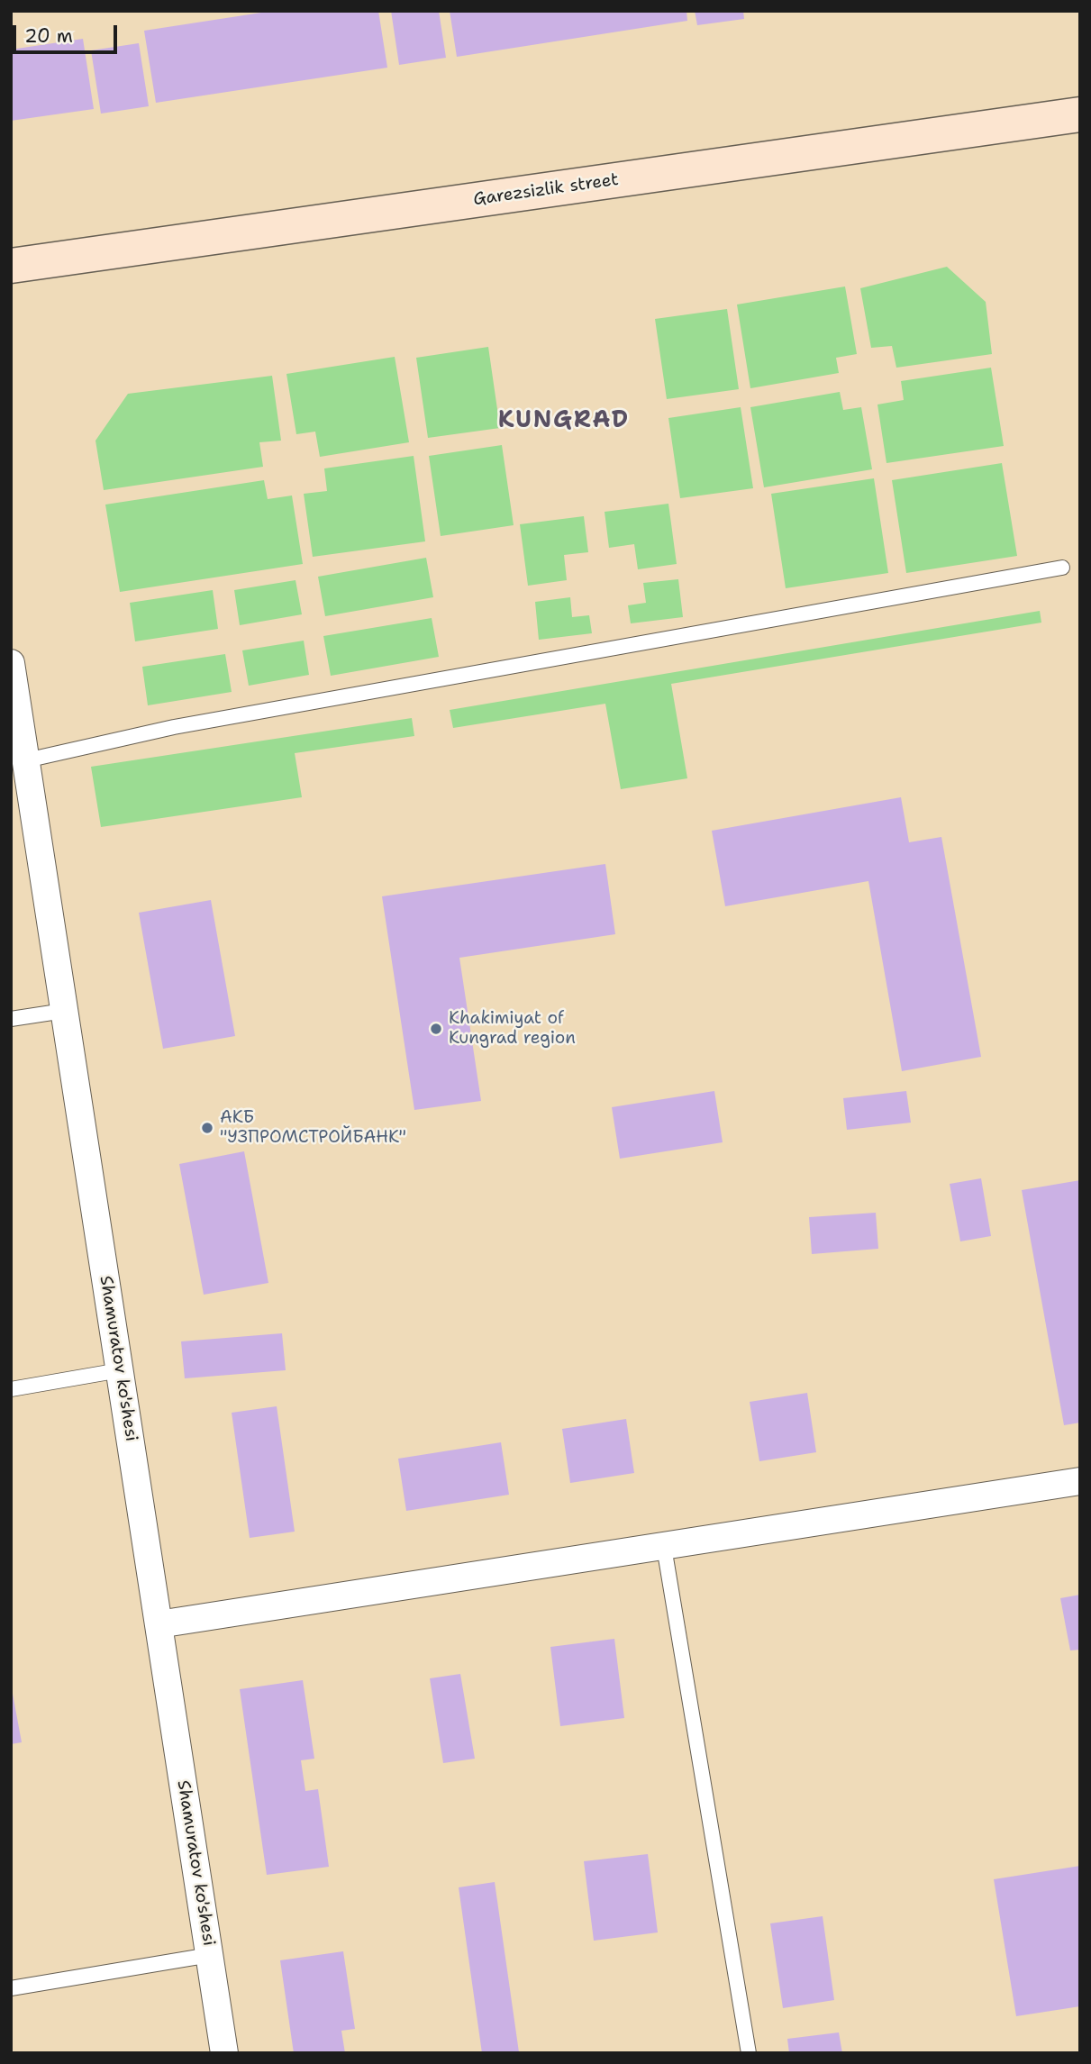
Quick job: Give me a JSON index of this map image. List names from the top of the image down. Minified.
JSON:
{"streets":{"street":["Garezsizlik street","Shamuratov ko'shesi"]},"districts":["KUNGRAD"],"places":["Khakimiyat of Kungrad region","АКБ \"УЗПРОМСТРОЙБАНК\""],"scale_bar":"20 m"}
